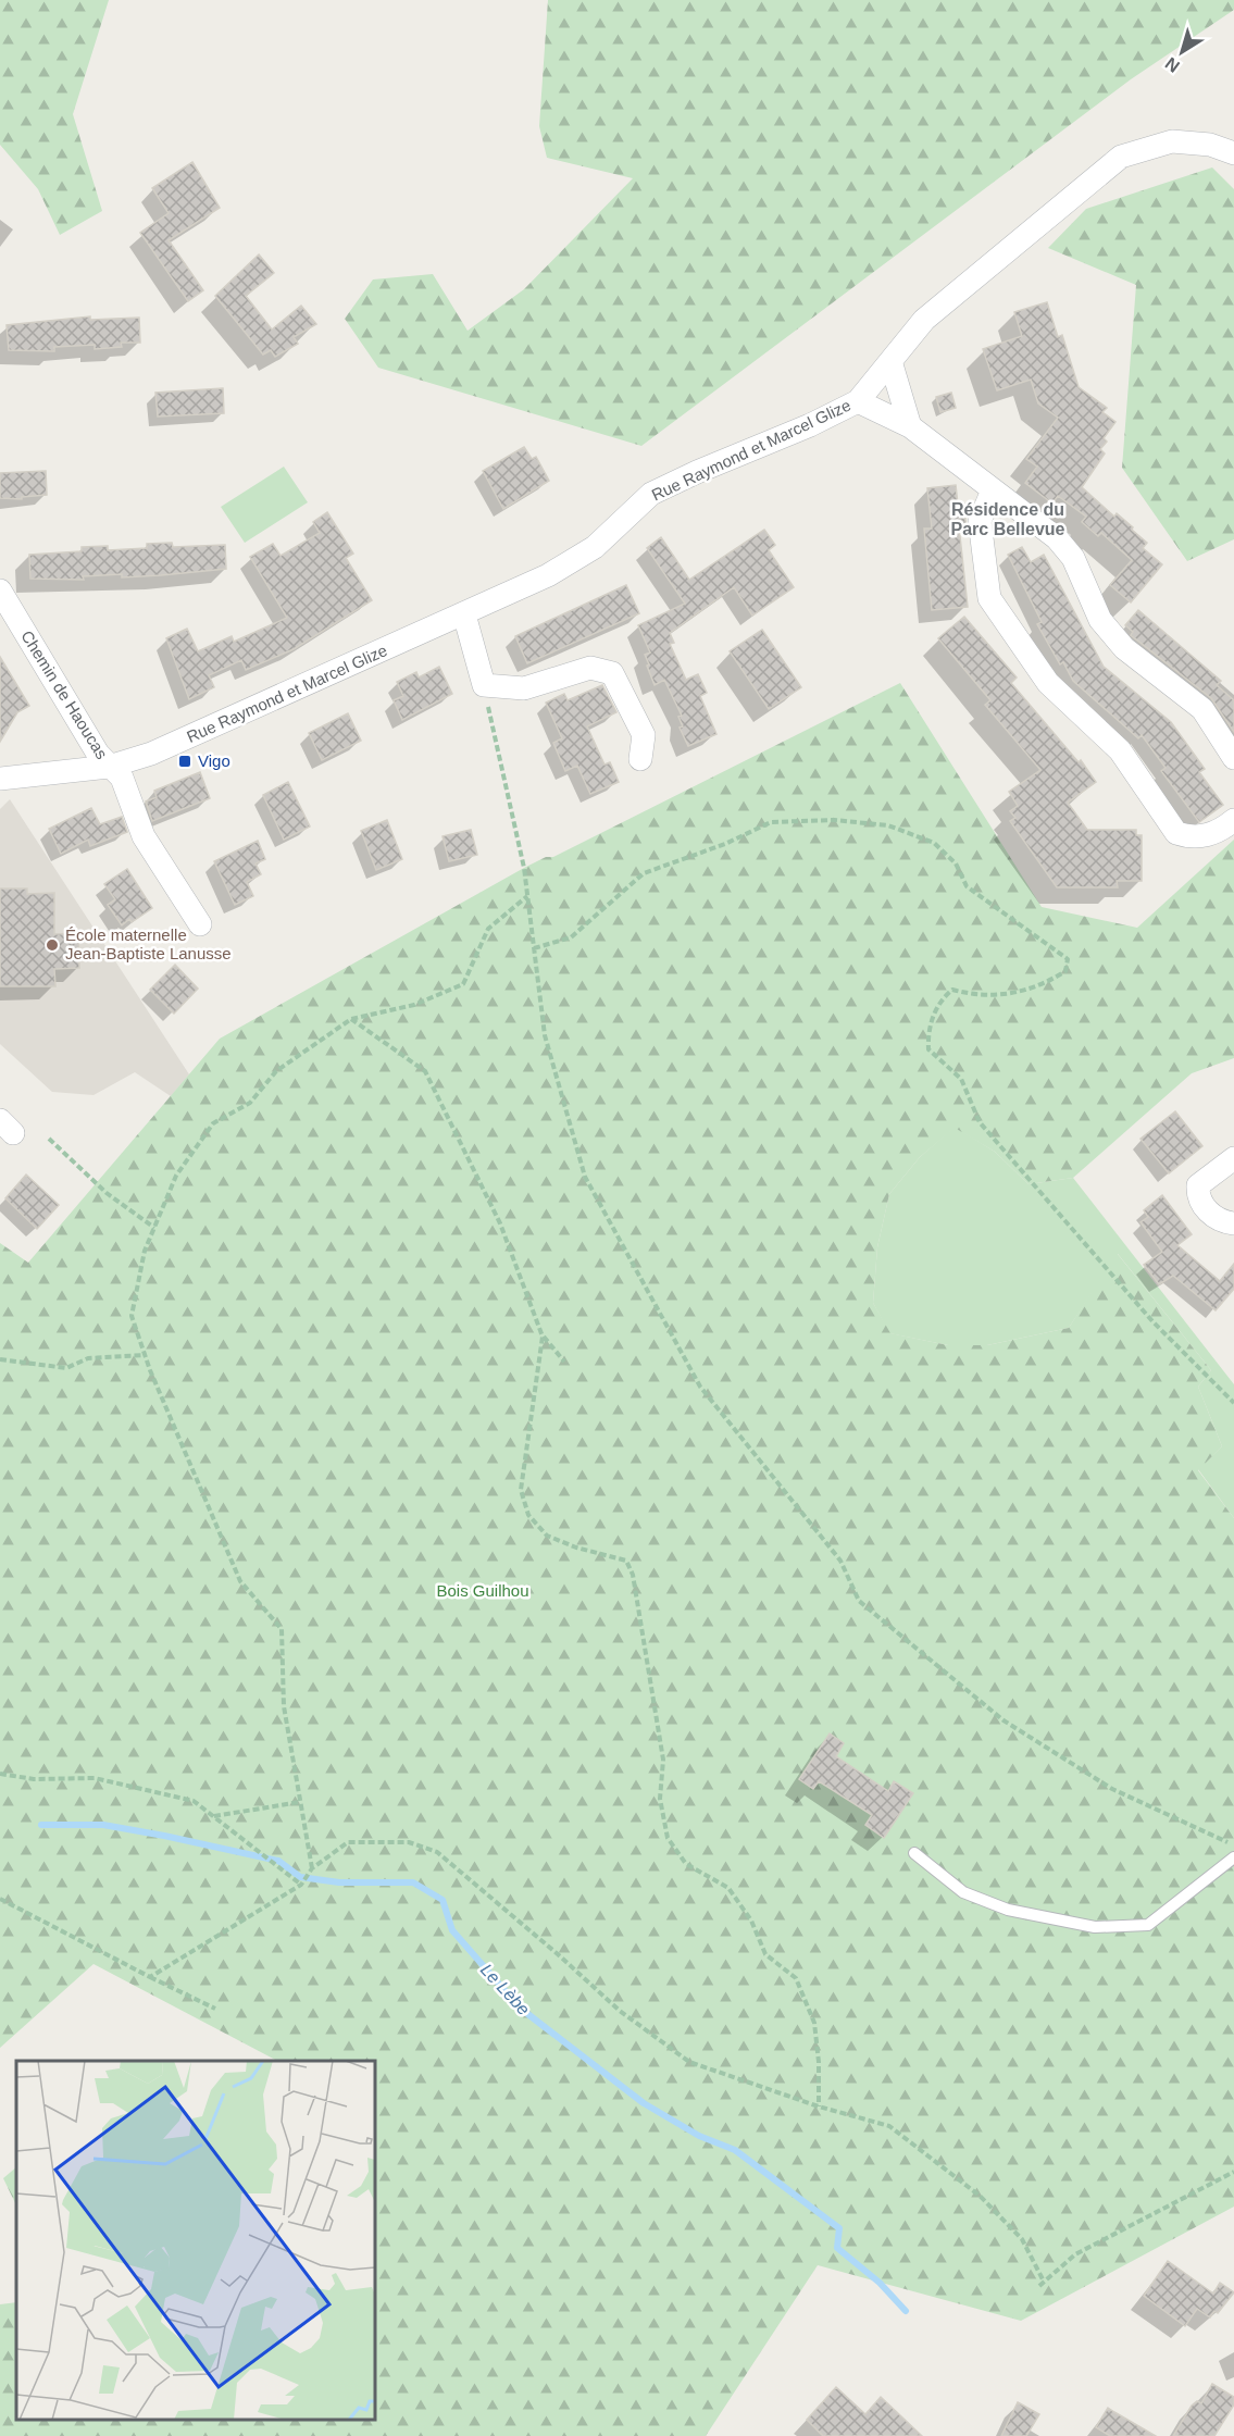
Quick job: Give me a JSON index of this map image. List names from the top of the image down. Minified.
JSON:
{"streets":{"street":["Rue Raymond et Marcel Glize","Chemin de Haoucas"]},"crossings":[["Rue Raymond et Marcel Glize","Chemin de Haoucas"]],"districts":["Résidence du Parc Bellevue"],"water":["Le Lèbe"],"parks":["Bois Guilhou"],"places":{"transit":["Vigo"],"other":["École maternelle Jean-Baptiste Lanusse"]},"north":"bottom left"}
